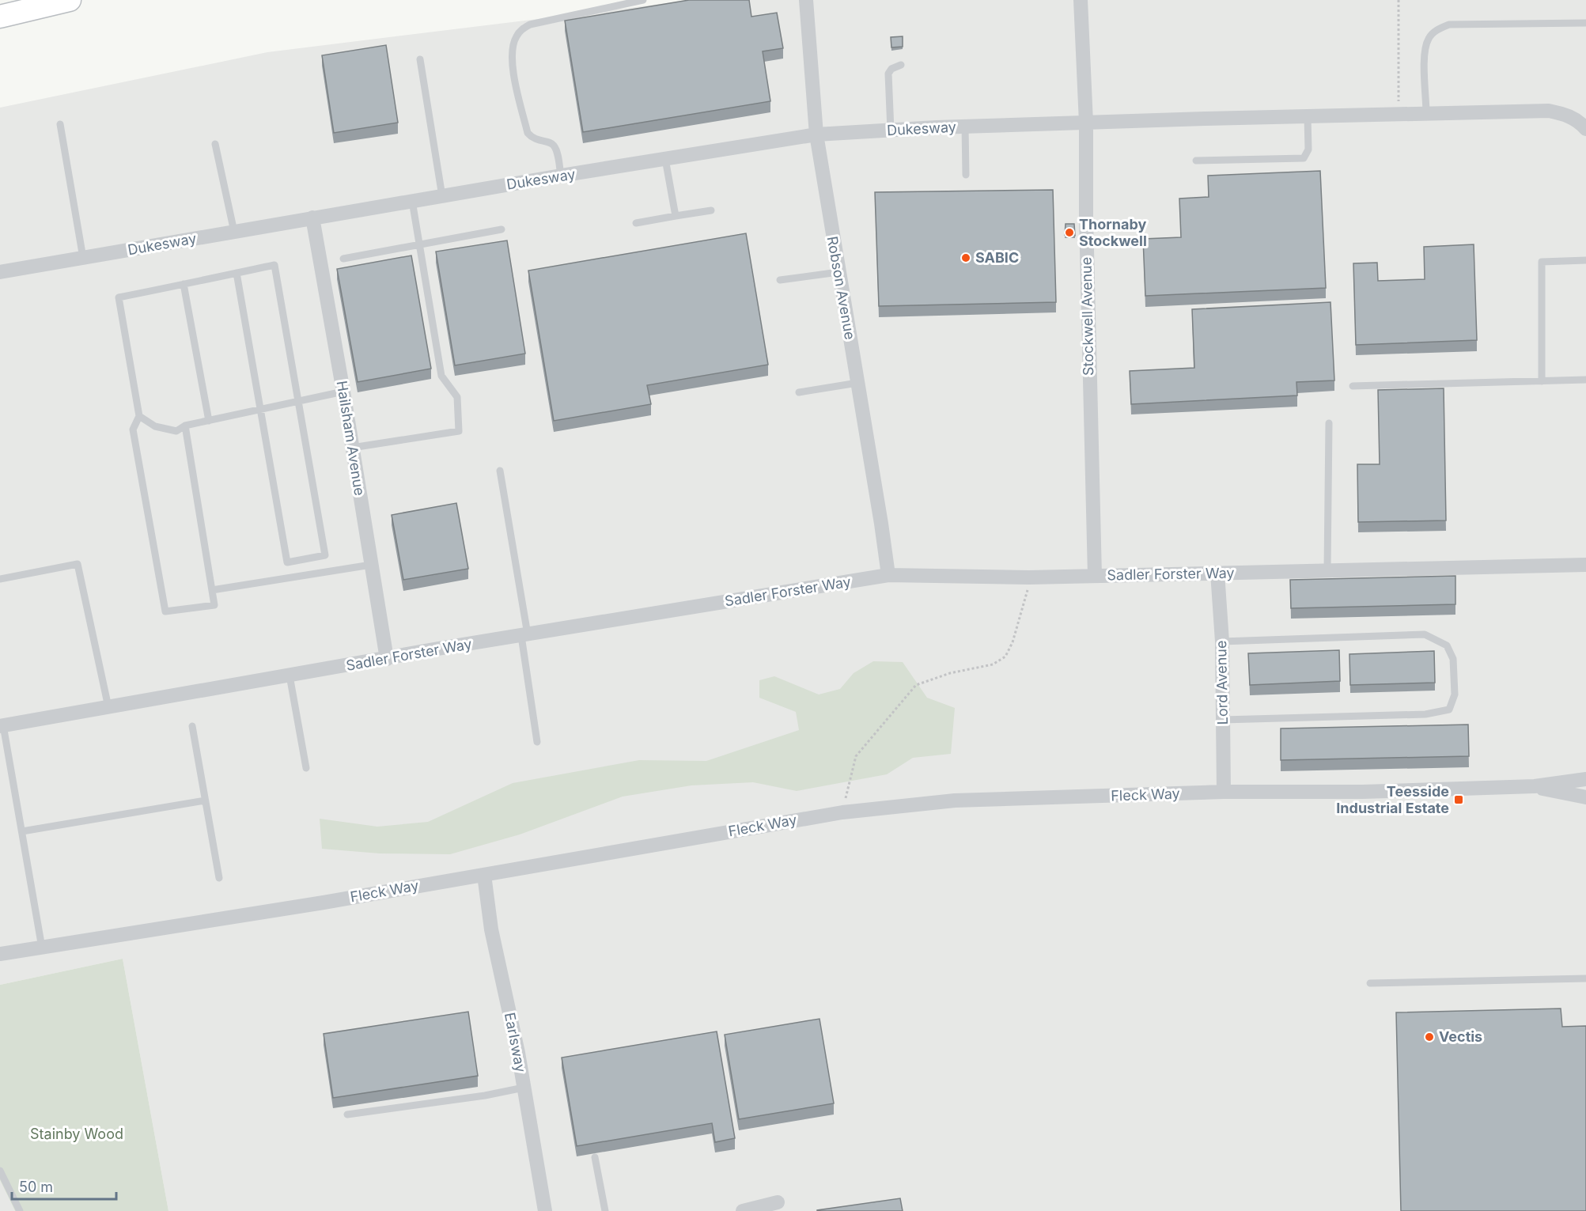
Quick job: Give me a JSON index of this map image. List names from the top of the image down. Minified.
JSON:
{"streets":{"street":["Dukesway","Robson Avenue","Stockwell Avenue","Hailsham Avenue","Sadler Forster Way","Lord Avenue","Fleck Way","Earlsway"]},"crossings":[["Dukesway","Robson Avenue"],["Dukesway","Stockwell Avenue"],["Dukesway","Hailsham Avenue"],["Robson Avenue","Sadler Forster Way"],["Stockwell Avenue","Sadler Forster Way"],["Hailsham Avenue","Sadler Forster Way"],["Sadler Forster Way","Lord Avenue"],["Lord Avenue","Fleck Way"],["Fleck Way","Earlsway"]],"parks":["Stainby Wood"],"places":{"other":["Thornaby Stockwell","SABIC","Vectis"],"transit":["Teesside Industrial Estate"]},"scale_bar":"50 m"}
